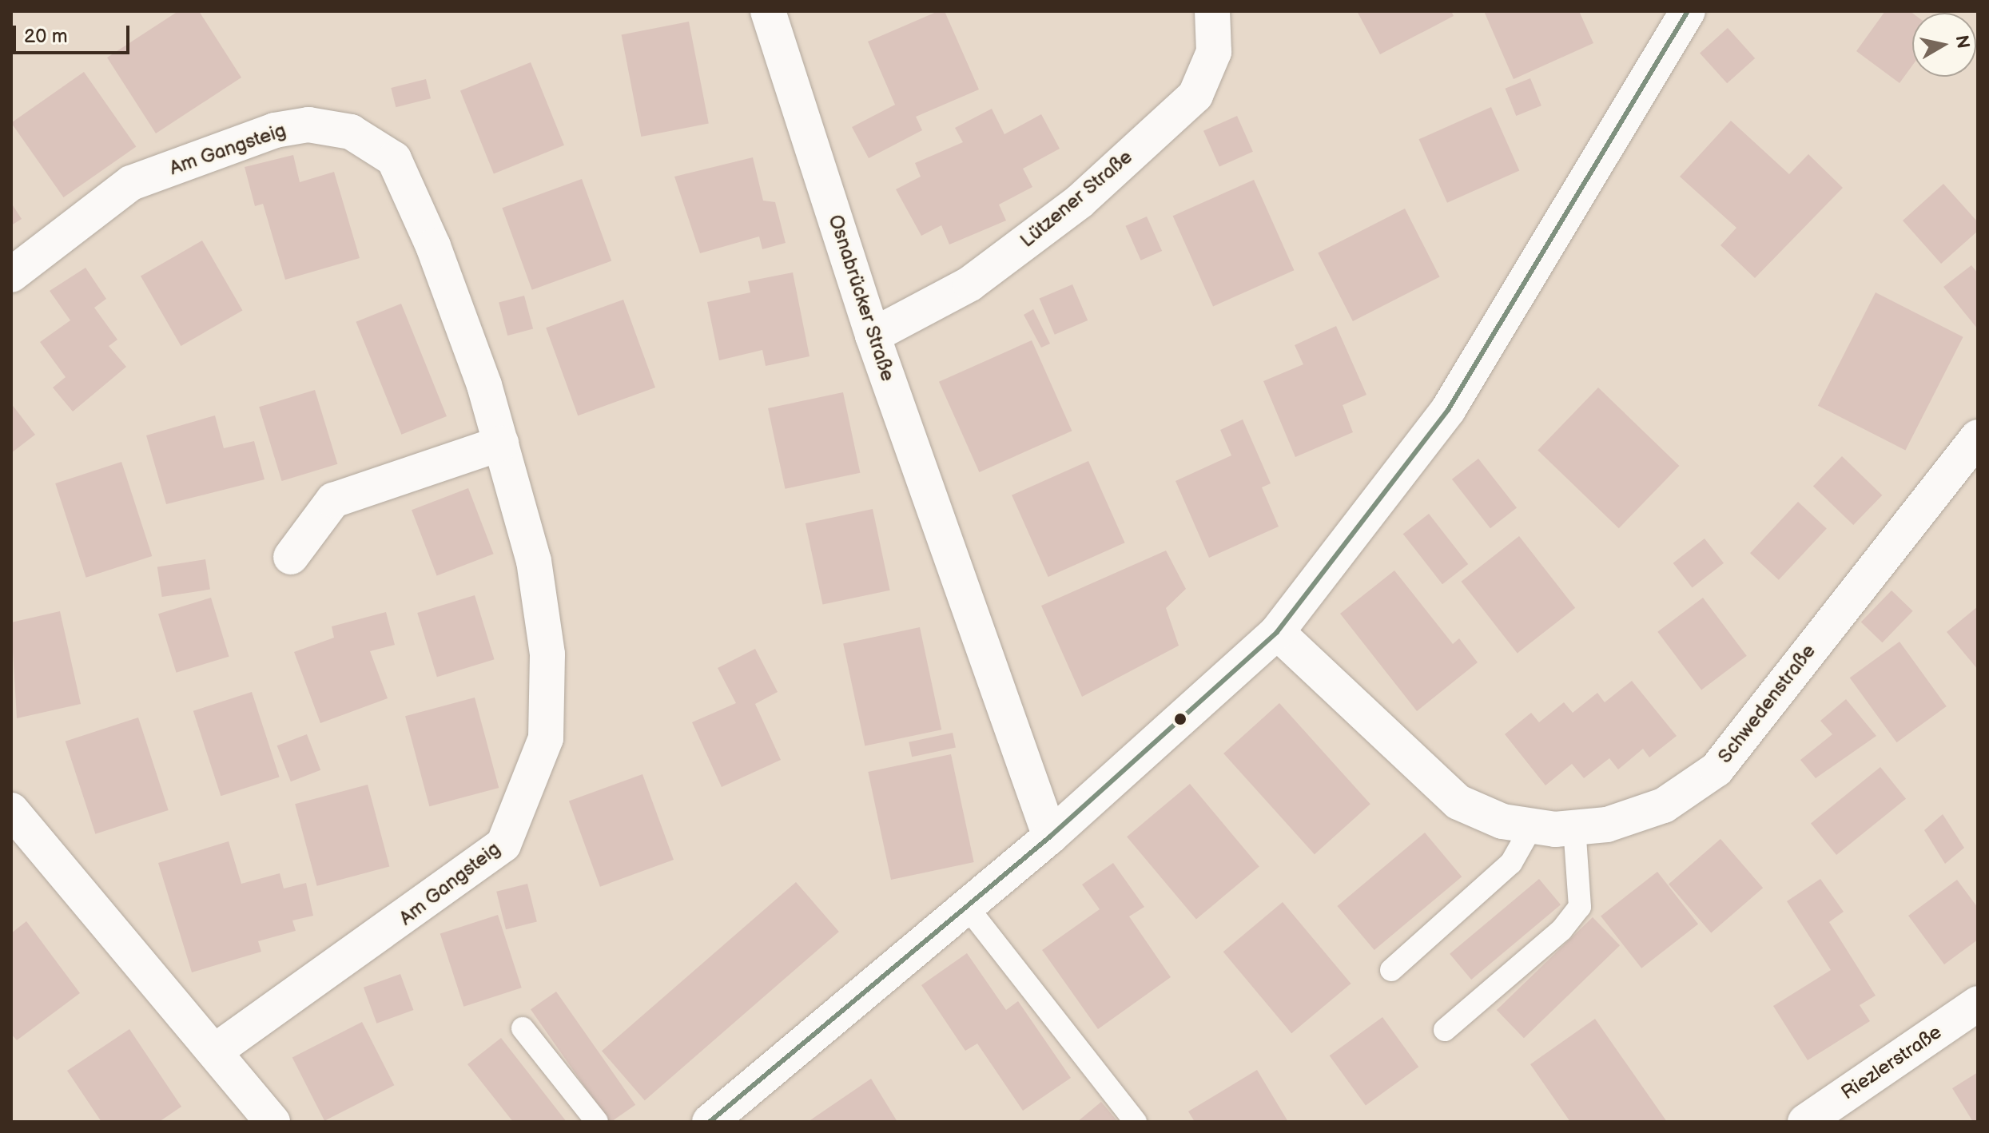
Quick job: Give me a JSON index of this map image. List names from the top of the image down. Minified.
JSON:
{"streets":{"street":["Am Gangsteig","Lützener Straße","Osnabrücker Straße","Schwedenstraße","Riezlerstraße"]},"crossings":[["Lützener Straße","Osnabrücker Straße"]],"scale_bar":"20 m","north":"right"}
